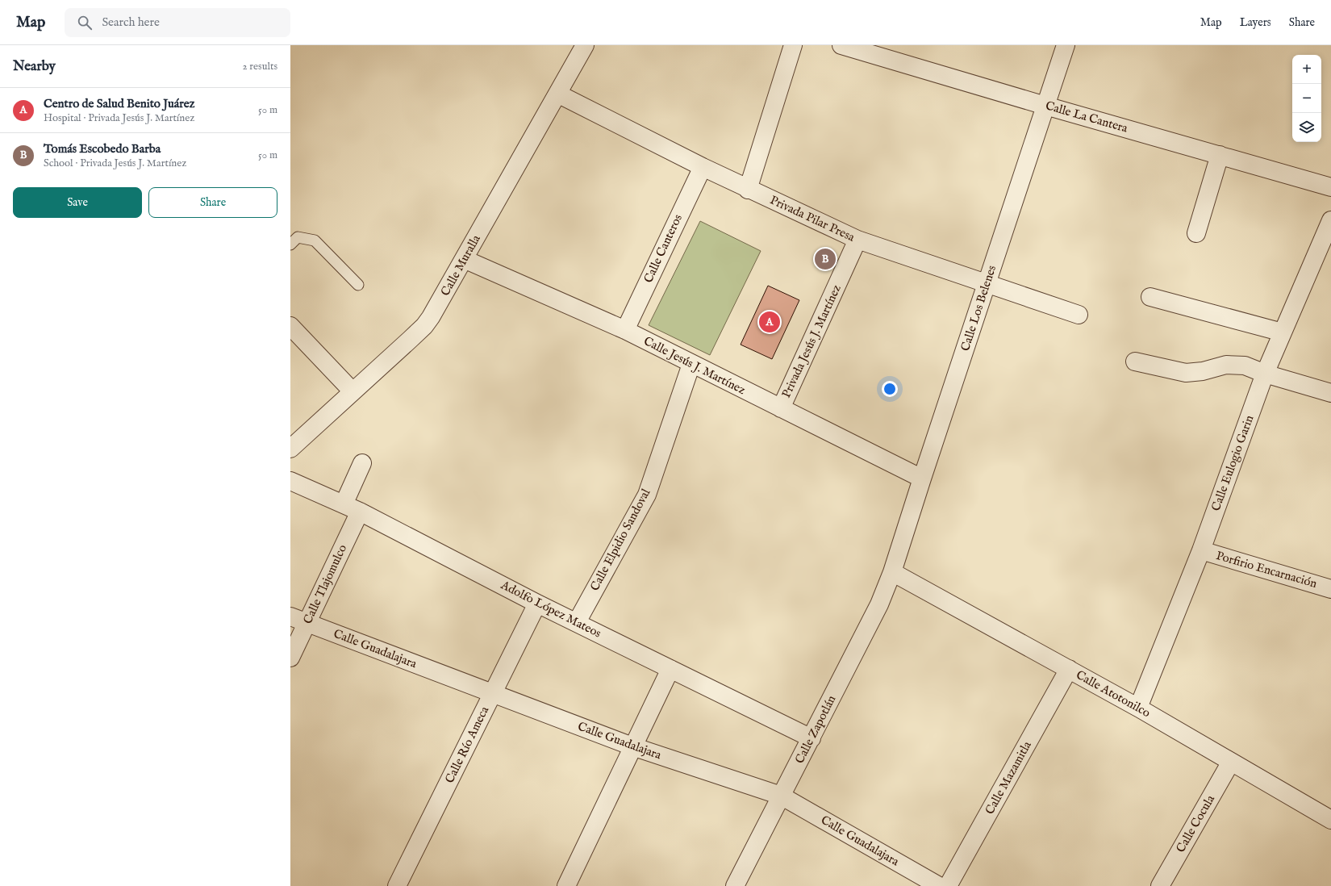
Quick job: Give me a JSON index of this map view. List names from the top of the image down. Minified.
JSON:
{"streets":{"street":["Calle La Cantera","Privada Pilar Presa","Calle Canteros","Calle Muralla","Calle Los Belenes","Privada Jesús J. Martínez","Calle Jesús J. Martínez","Calle Eulogio Garin","Calle Elpidio Sandoval","Porfirio Encarnación","Calle Tlajomulco","Adolfo López Mateos","Calle Guadalajara","Calle Atotonilco","Calle Zapotlán","Calle Río Ameca","Calle Mazamitla","Calle Cocula"]},"crossings":[["Calle La Cantera","Calle Los Belenes"],["Privada Pilar Presa","Calle Canteros"],["Privada Pilar Presa","Calle Muralla"],["Privada Pilar Presa","Calle Los Belenes"],["Privada Pilar Presa","Privada Jesús J. Martínez"],["Calle Canteros","Calle Jesús J. Martínez"],["Calle Muralla","Calle Jesús J. Martínez"],["Calle Los Belenes","Calle Jesús J. Martínez"],["Calle Los Belenes","Calle Atotonilco"],["Calle Los Belenes","Calle Zapotlán"],["Privada Jesús J. Martínez","Calle Jesús J. Martínez"],["Calle Jesús J. Martínez","Calle Elpidio Sandoval"],["Calle Eulogio Garin","Porfirio Encarnación"],["Calle Eulogio Garin","Calle Atotonilco"],["Calle Elpidio Sandoval","Adolfo López Mateos"],["Calle Tlajomulco","Adolfo López Mateos"],["Calle Tlajomulco","Calle Guadalajara"],["Adolfo López Mateos","Calle Zapotlán"],["Adolfo López Mateos","Calle Río Ameca"],["Calle Guadalajara","Calle Zapotlán"],["Calle Guadalajara","Calle Río Ameca"],["Calle Atotonilco","Calle Zapotlán"],["Calle Atotonilco","Calle Mazamitla"],["Calle Atotonilco","Calle Cocula"]],"page":{"header":"Map","search":"Search here","nav":["Map","Layers","Share"],"heading":["Nearby","2 results"],"map_buttons":["+","−"],"list":[{"mark":"A","name":"Centro de Salud Benito Juárez","note":"Hospital · Privada Jesús J. Martínez","value":"50 m"},{"mark":"B","name":"Tomás Escobedo Barba","note":"School · Privada Jesús J. Martínez","value":"50 m"}],"buttons":["Save","Share"],"pins":["B","A"]}}
